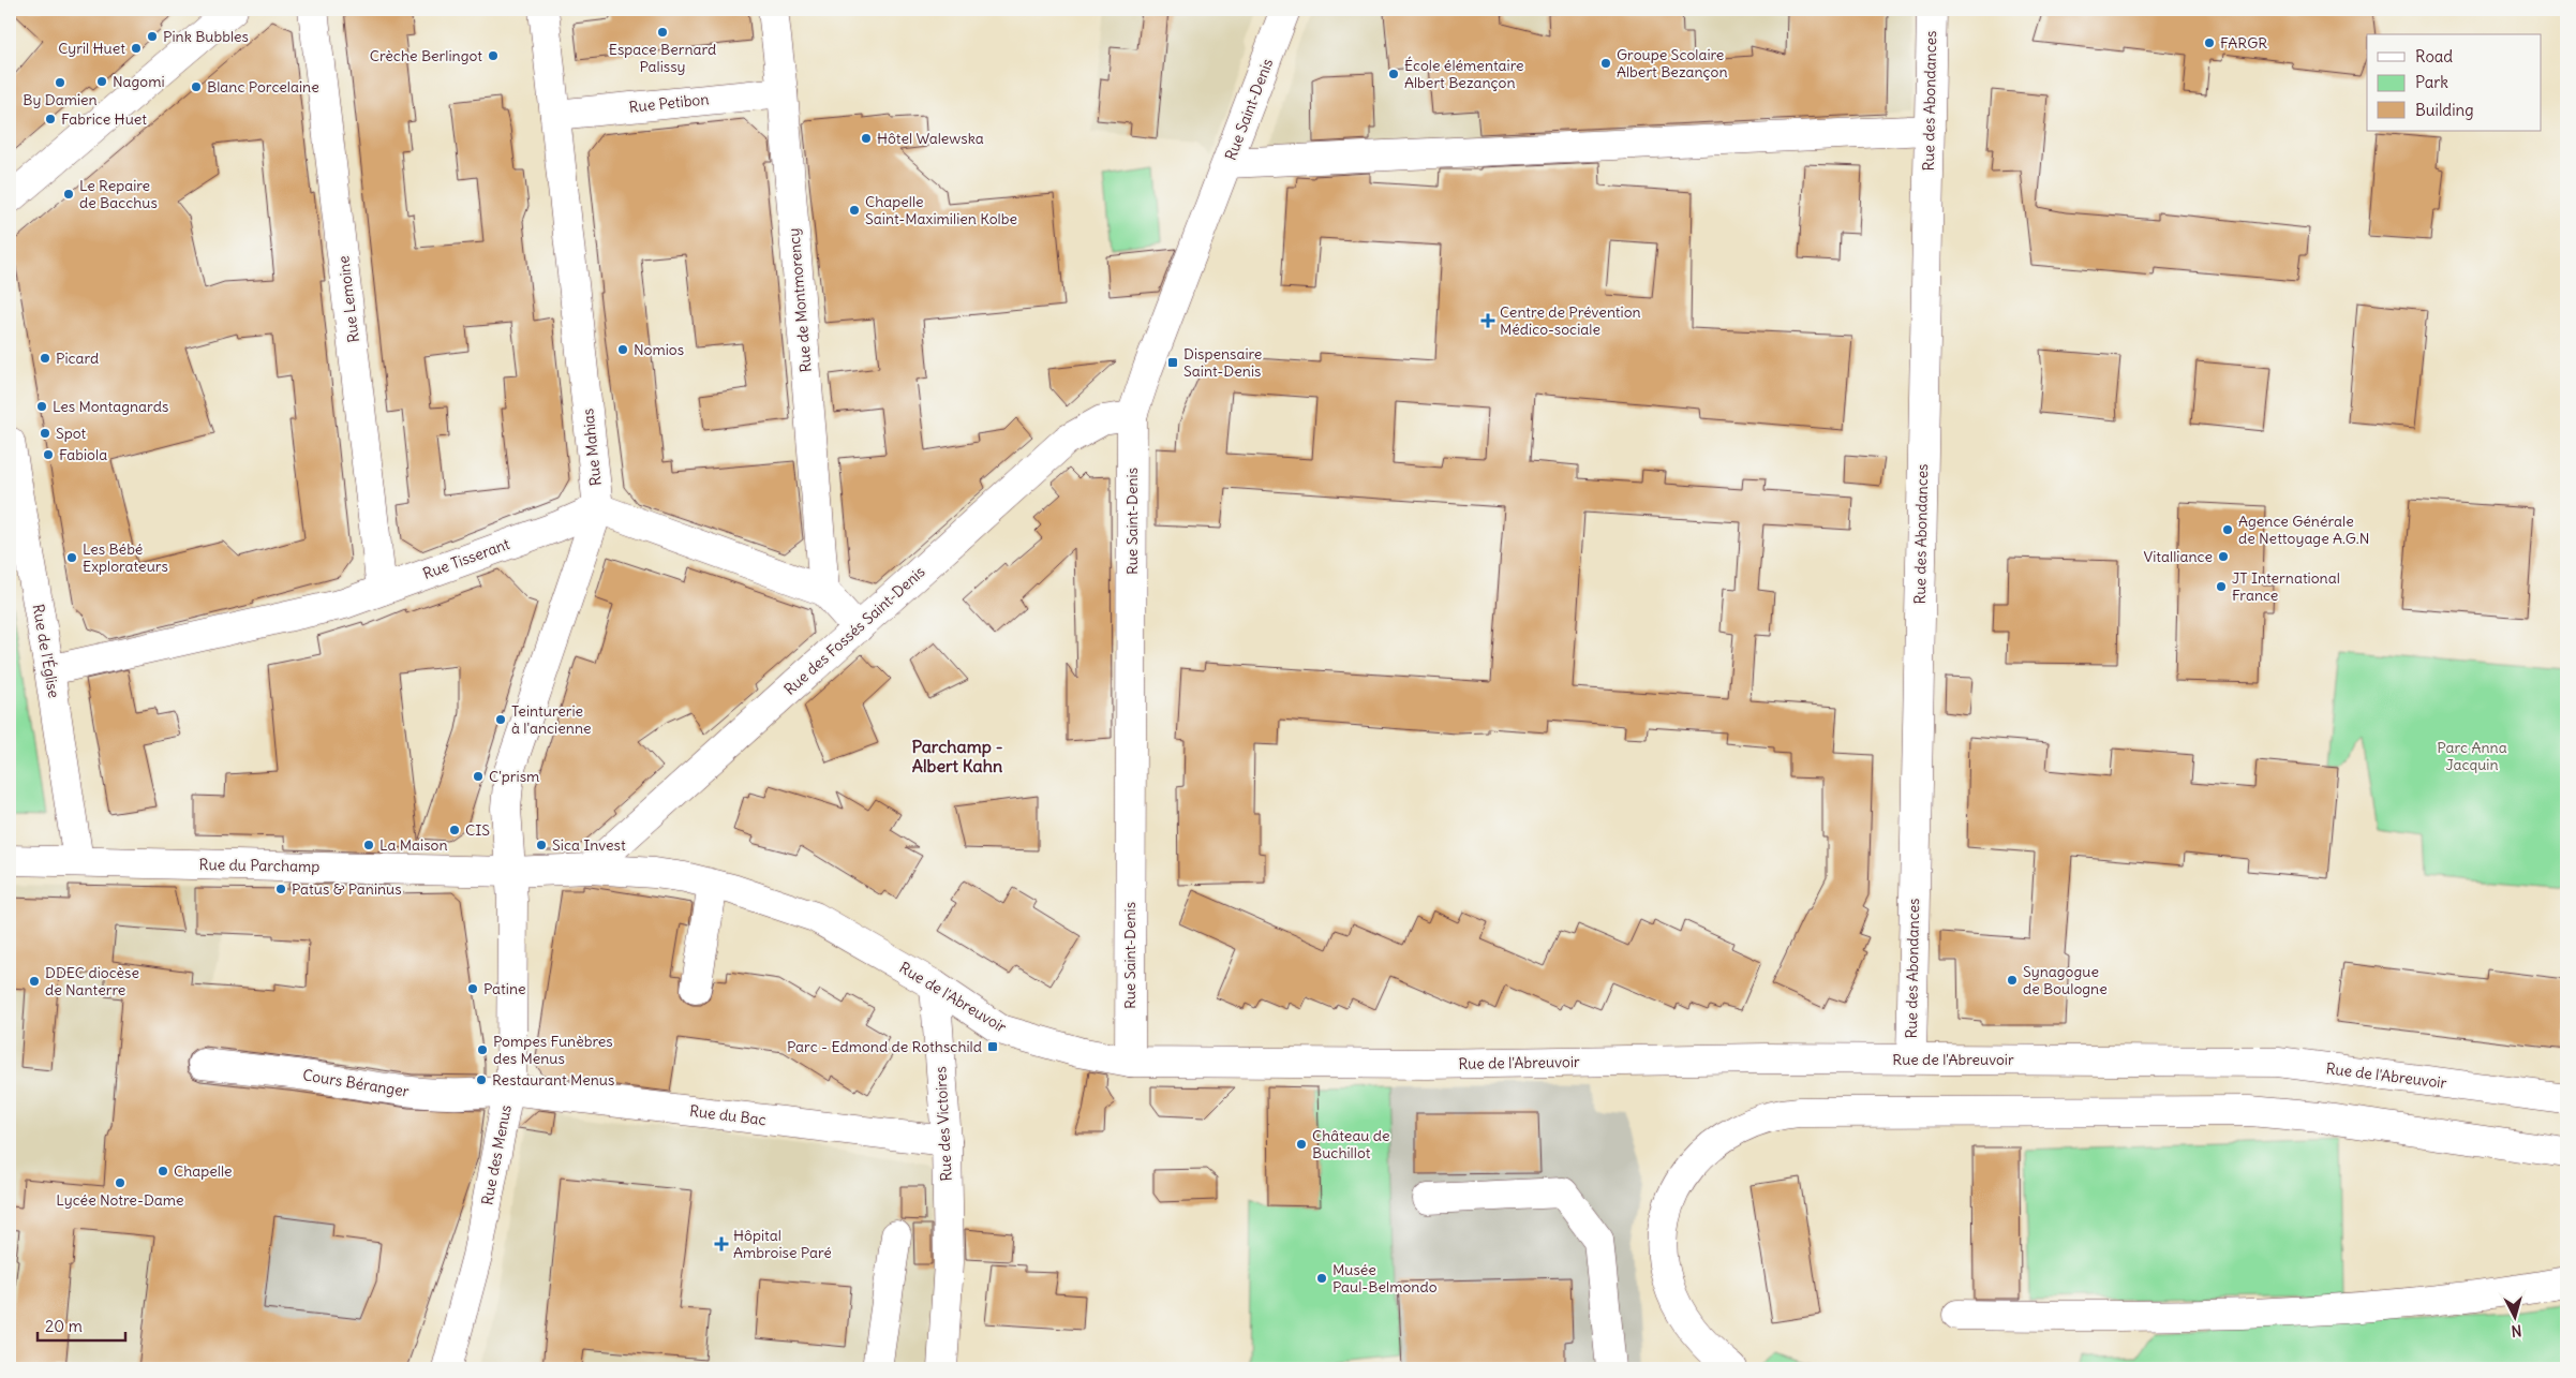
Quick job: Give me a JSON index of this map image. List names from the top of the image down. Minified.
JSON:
{"streets":{"main road":["Rue des Abondances","Rue Petibon","Rue Saint-Denis","Rue Lemoine","Rue de Montmorency","Rue Mahias","Rue Tisserant","Rue des Fossés Saint-Denis","Rue de l'Église","Rue du Parchamp","Rue de l'Abreuvoir","Cours Béranger","Rue du Bac","Rue des Victoires","Rue des Menus"]},"crossings":[["Rue des Abondances","Rue de l'Abreuvoir"],["Rue Petibon","Rue de Montmorency"],["Rue Petibon","Rue Mahias"],["Rue Saint-Denis","Rue des Fossés Saint-Denis"],["Rue Saint-Denis","Rue de l'Abreuvoir"],["Rue Lemoine","Rue Tisserant"],["Rue Mahias","Rue Tisserant"],["Rue Mahias","Rue du Parchamp"],["Rue Mahias","Rue de l'Abreuvoir"],["Rue Mahias","Rue des Menus"],["Rue Tisserant","Rue de l'Église"],["Rue des Fossés Saint-Denis","Rue de l'Abreuvoir"],["Rue de l'Église","Rue du Parchamp"],["Rue du Parchamp","Rue de l'Abreuvoir"],["Rue du Parchamp","Rue des Menus"],["Rue de l'Abreuvoir","Rue des Victoires"],["Rue de l'Abreuvoir","Rue des Menus"],["Cours Béranger","Rue du Bac"],["Cours Béranger","Rue des Menus"],["Rue du Bac","Rue des Victoires"],["Rue du Bac","Rue des Menus"]],"districts":["Parchamp - Albert Kahn"],"parks":["Parc Anna Jacquin"],"places":{"other":["Espace Bernard Palissy","Pink Bubbles","FARGR","Cyril Huet","Crèche Berlingot","Groupe Scolaire Albert Bezançon","École élémentaire Albert Bezançon","Nagomi","By Damien","Blanc Porcelaine","Fabrice Huet","Hôtel Walewska","Le Repaire de Bacchus","Chapelle Saint-Maximilien Kolbe","Nomios","Picard","Les Montagnards","Spot","Fabiola","Agence Générale de Nettoyage A.G.N","Vitalliance","Les Bébé Explorateurs","JT International France","Teinturerie à l'ancienne","C'prism","CIS","La Maison","Sica Invest","Patus & Paninus","Synagogue de Boulogne","DDEC diocèse de Nanterre","Patine","Pompes Funèbres des Menus","Restaurant Menus","Château de Buchillot","Chapelle","Lycée Notre-Dame","Musée Paul-Belmondo"],"health":["Centre de Prévention Médico-sociale","Hôpital Ambroise Paré"],"transit":["Dispensaire Saint-Denis","Parc - Edmond de Rothschild"]},"legend":["Road","Park","Building"],"scale_bar":"20 m","north":"bottom"}
